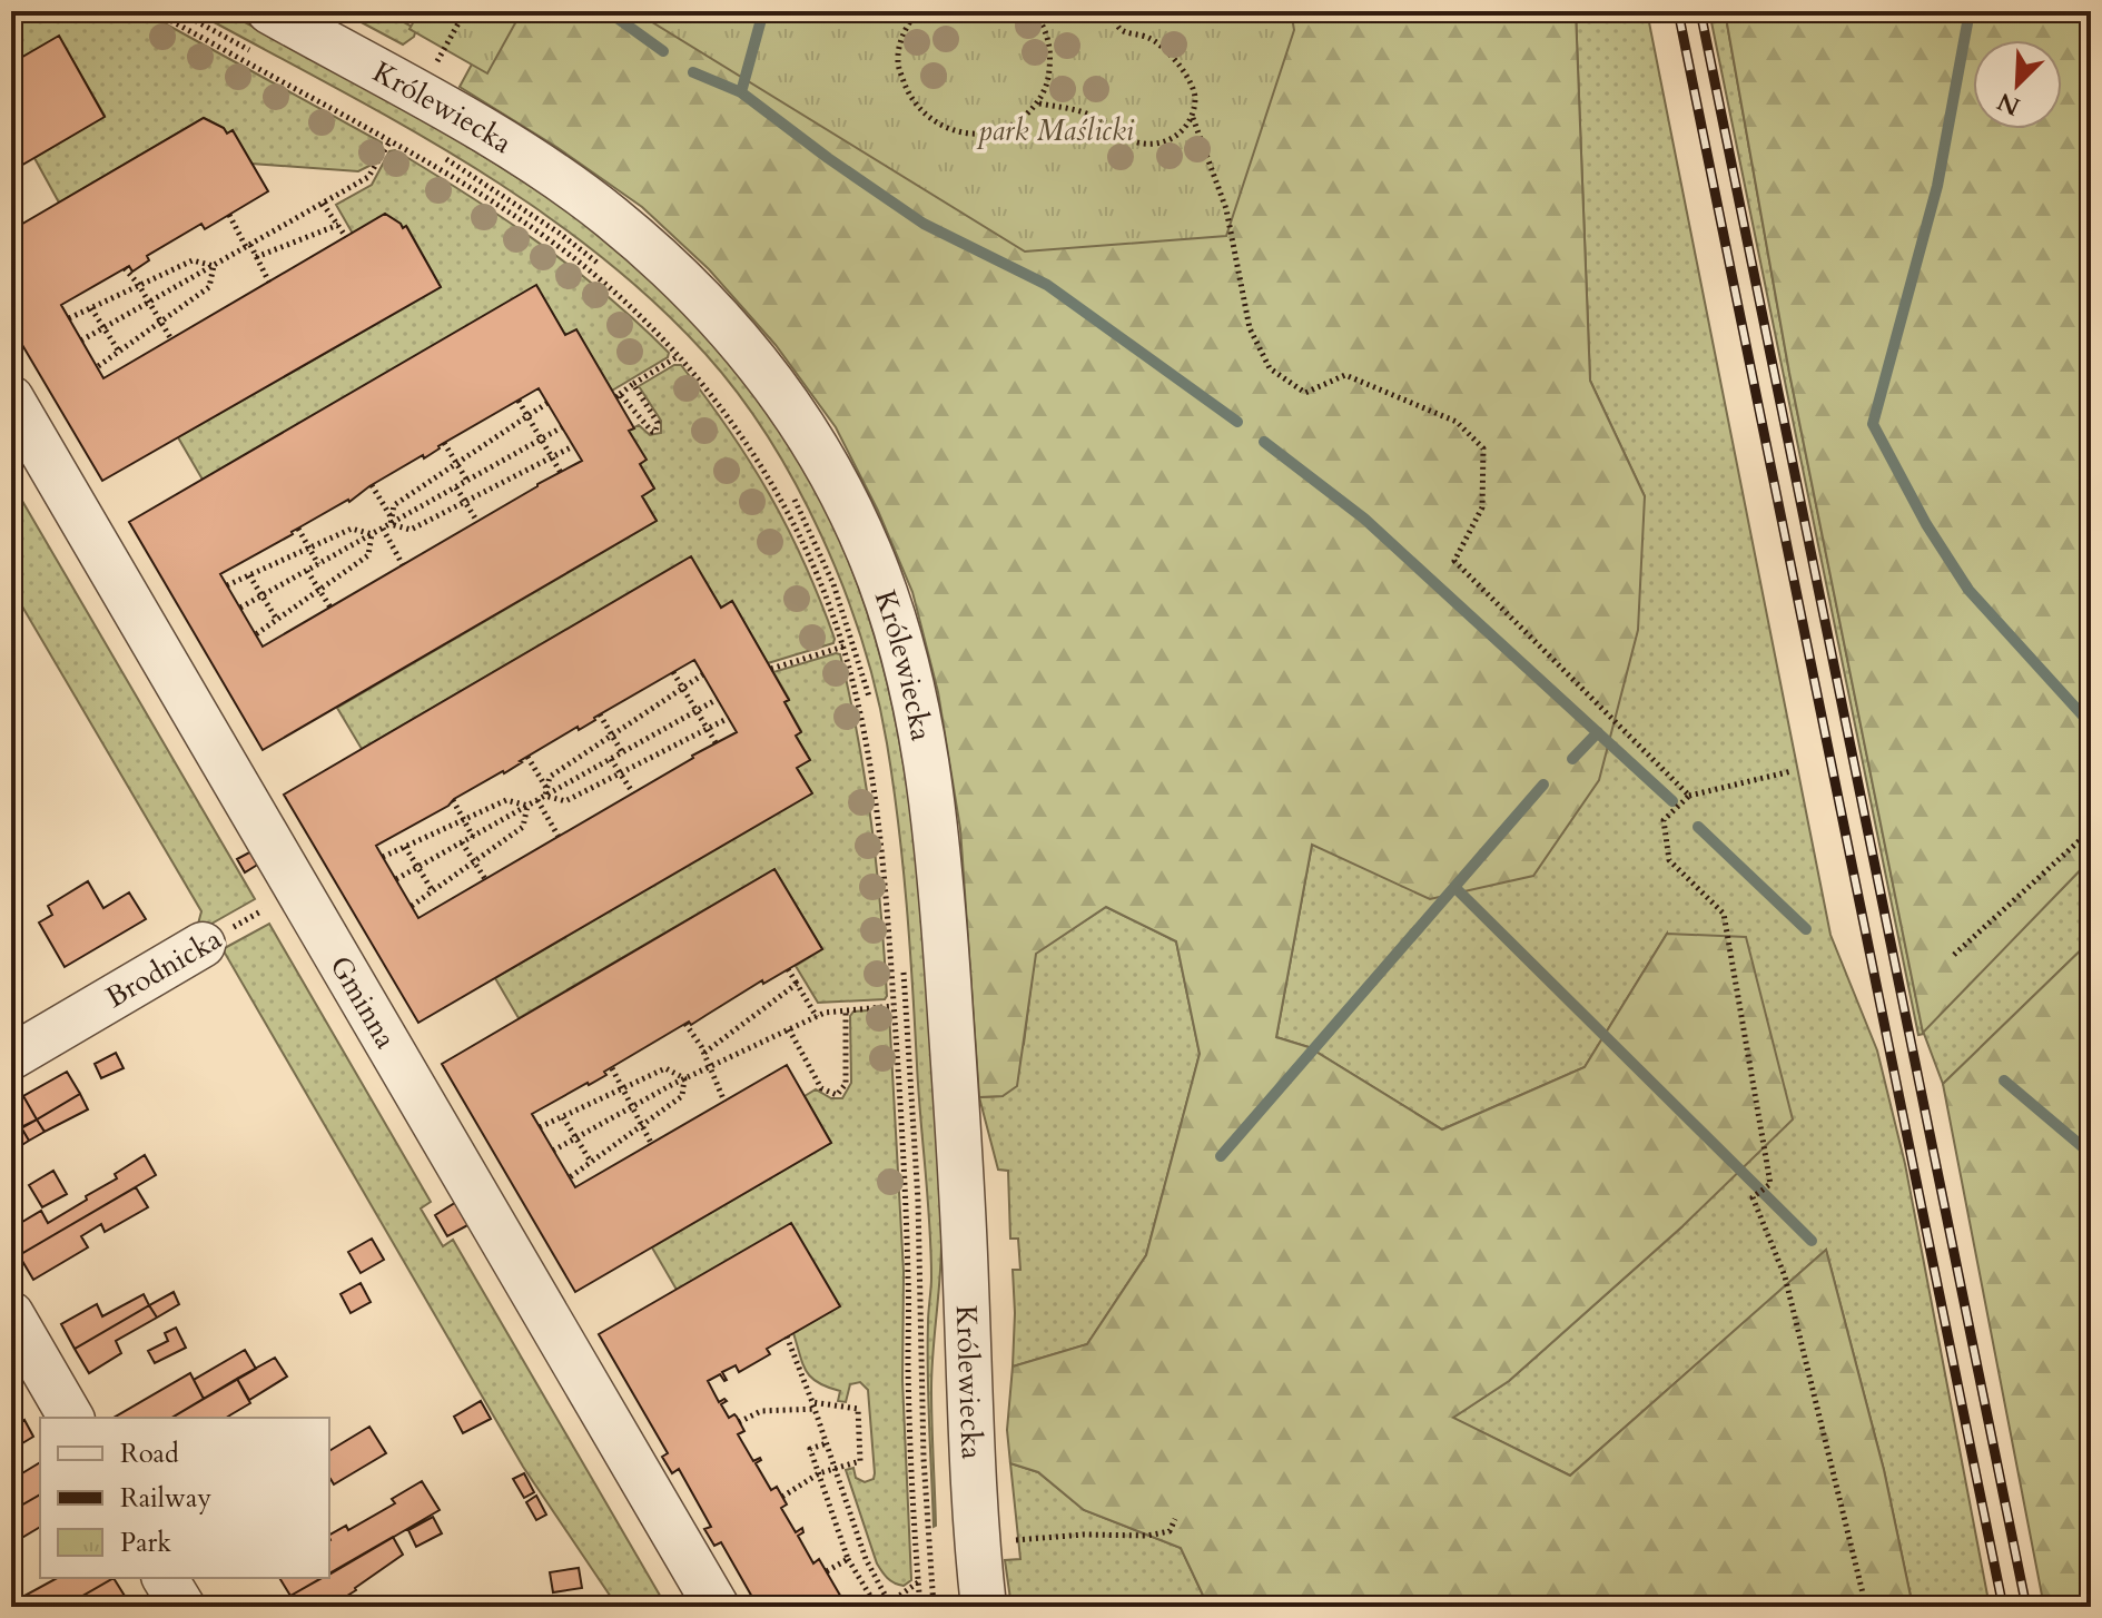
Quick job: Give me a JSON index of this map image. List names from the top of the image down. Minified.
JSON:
{"streets":{"street":["Królewiecka","Brodnicka","Gminna"]},"crossings":[["Brodnicka","Gminna"]],"parks":["park Maślicki"],"legend":["Road","Railway","Park"],"north":"bottom left"}
